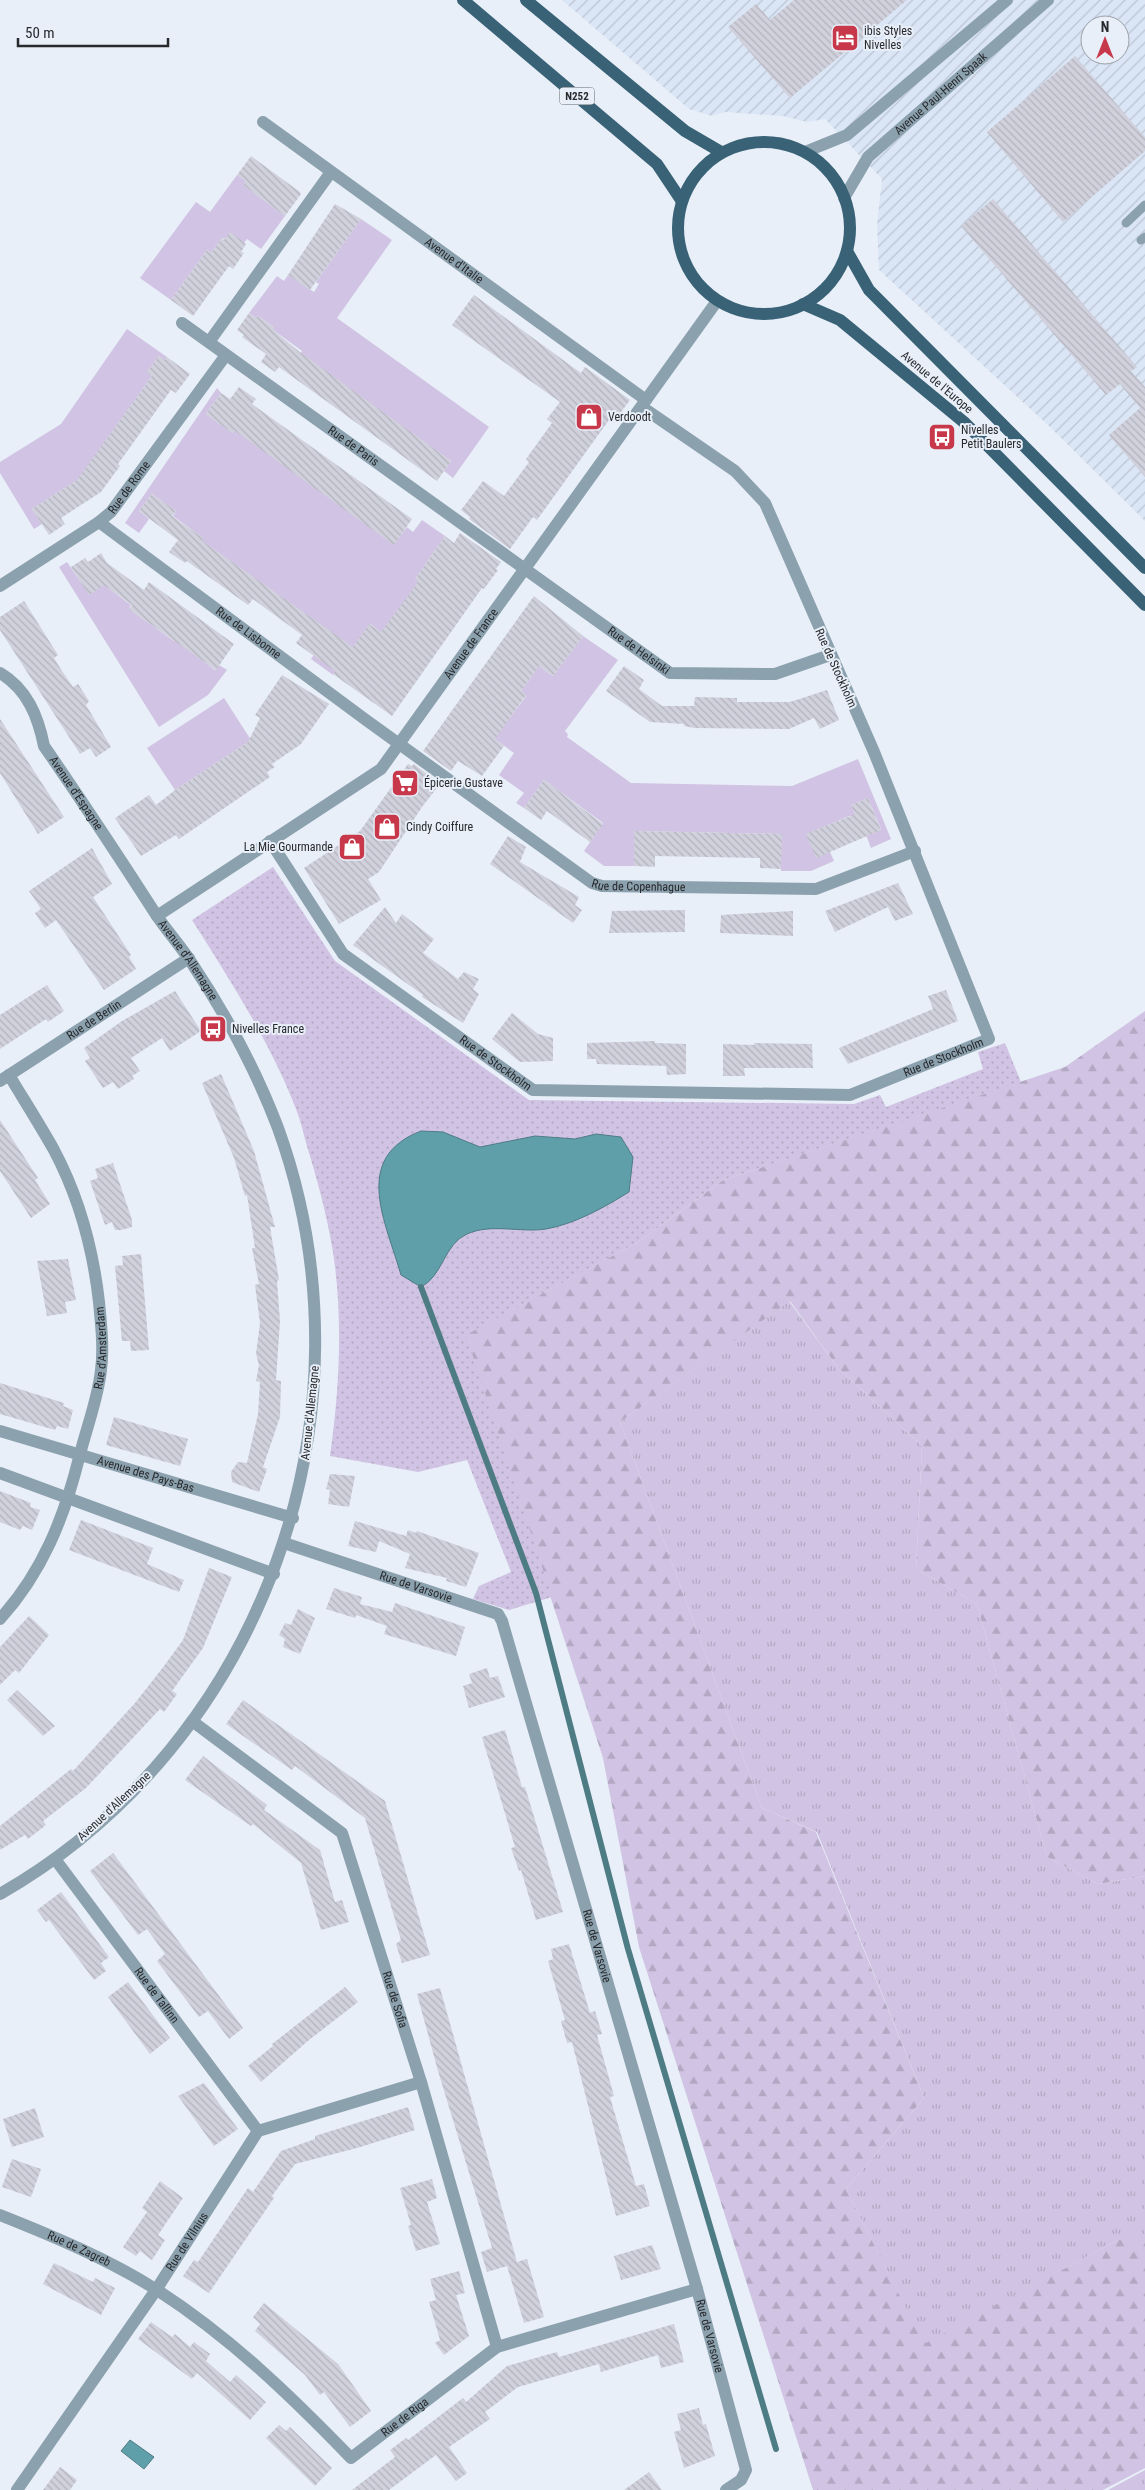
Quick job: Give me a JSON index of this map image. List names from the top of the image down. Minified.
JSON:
{"streets":{"main road":["N252","Avenue de l'Europe"],"street":["Avenue Paul-Henri Spaak","Avenue d'Italie","Rue de Paris","Rue de Rome","Rue de Lisbonne","Avenue de France","Rue de Helsinki","Rue de Stockholm","Avenue d'Espagne","Rue de Copenhague","Avenue d'Allemagne","Rue de Berlin","Rue d'Amsterdam","Avenue des Pays-Bas","Rue de Varsovie","Rue de Tallinn","Rue de Sofia","Rue de Vilnius","Rue de Zagreb","Rue de Riga"]},"crossings":[["Avenue Paul-Henri Spaak","N252"],["Avenue Paul-Henri Spaak","Avenue de l'Europe"],["Avenue Paul-Henri Spaak","Avenue de France"],["N252","Avenue de l'Europe"],["N252","Avenue de France"],["Avenue d'Italie","Avenue de France"],["Avenue d'Italie","Rue de Stockholm"],["Avenue de l'Europe","Avenue de France"],["Rue de Paris","Rue de Rome"],["Rue de Paris","Avenue de France"],["Rue de Paris","Rue de Helsinki"],["Rue de Rome","Rue de Lisbonne"],["Rue de Lisbonne","Avenue de France"],["Rue de Lisbonne","Rue de Copenhague"],["Avenue de France","Rue de Helsinki"],["Avenue de France","Rue de Stockholm"],["Avenue de France","Avenue d'Espagne"],["Avenue de France","Rue de Copenhague"],["Avenue de France","Avenue d'Allemagne"],["Rue de Helsinki","Rue de Stockholm"],["Rue de Stockholm","Rue de Copenhague"],["Avenue d'Espagne","Avenue d'Allemagne"],["Avenue d'Allemagne","Rue de Berlin"],["Avenue d'Allemagne","Avenue des Pays-Bas"],["Avenue d'Allemagne","Rue de Varsovie"],["Avenue d'Allemagne","Rue de Tallinn"],["Avenue d'Allemagne","Rue de Sofia"],["Rue de Berlin","Rue d'Amsterdam"],["Rue d'Amsterdam","Avenue des Pays-Bas"],["Rue de Varsovie","Rue de Riga"],["Rue de Tallinn","Rue de Vilnius"],["Rue de Sofia","Rue de Riga"],["Rue de Vilnius","Rue de Zagreb"],["Rue de Vilnius","Rue de Riga"],["Rue de Zagreb","Rue de Riga"]],"places":{"hotel":["ibis Styles Nivelles"],"shop":["Verdoodt","Cindy Coiffure","La Mie Gourmande"],"bus stop":["Nivelles Petit Baulers","Nivelles France"],"supermarket":["Épicerie Gustave"]},"scale_bar":"50 m","north":"top"}
